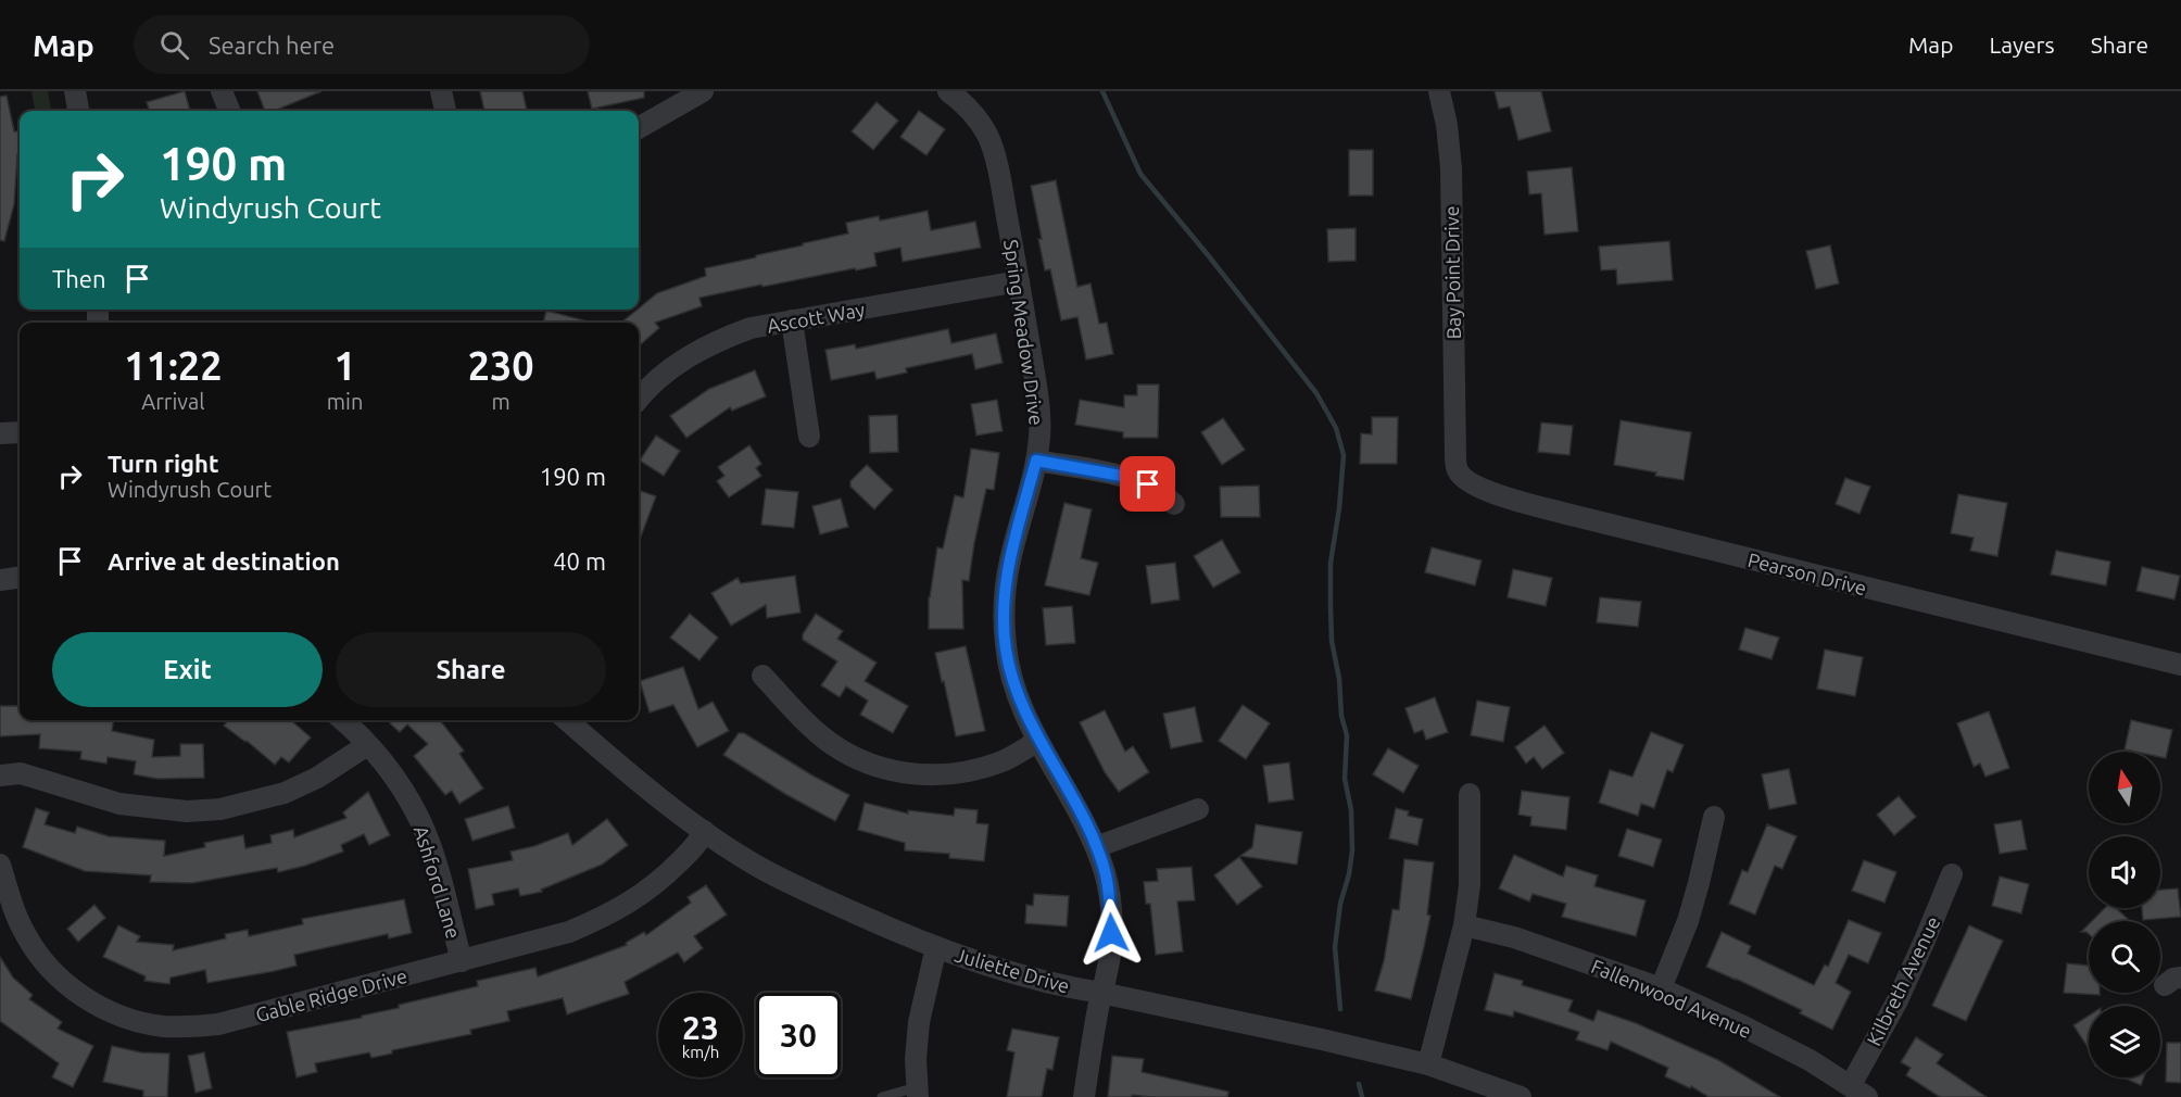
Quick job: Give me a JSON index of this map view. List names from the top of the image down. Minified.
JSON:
{"streets":{"street":["Bay Point Drive","Ascott Way","Spring Meadow Drive","Pearson Drive","Ashford Lane","Juliette Drive","Kilbreth Avenue","Gable Ridge Drive","Fallenwood Avenue"]},"crossings":[["Bay Point Drive","Pearson Drive"],["Ascott Way","Spring Meadow Drive"],["Spring Meadow Drive","Juliette Drive"],["Ashford Lane","Gable Ridge Drive"],["Juliette Drive","Gable Ridge Drive"],["Kilbreth Avenue","Fallenwood Avenue"]],"north":"top","page":{"header":"Map","search":"Search here","nav":["Map","Layers","Share"],"turn":["190 m","Windyrush Court"],"then":"Then","eta":["11:22","Arrival","1","min","230","m"],"list":[{"name":"Turn right","note":"Windyrush Court","value":"190 m"},{"name":"Arrive at destination","value":"40 m"}],"buttons":["Exit","Share"],"speed":"23 km/h","limit":"30"}}
